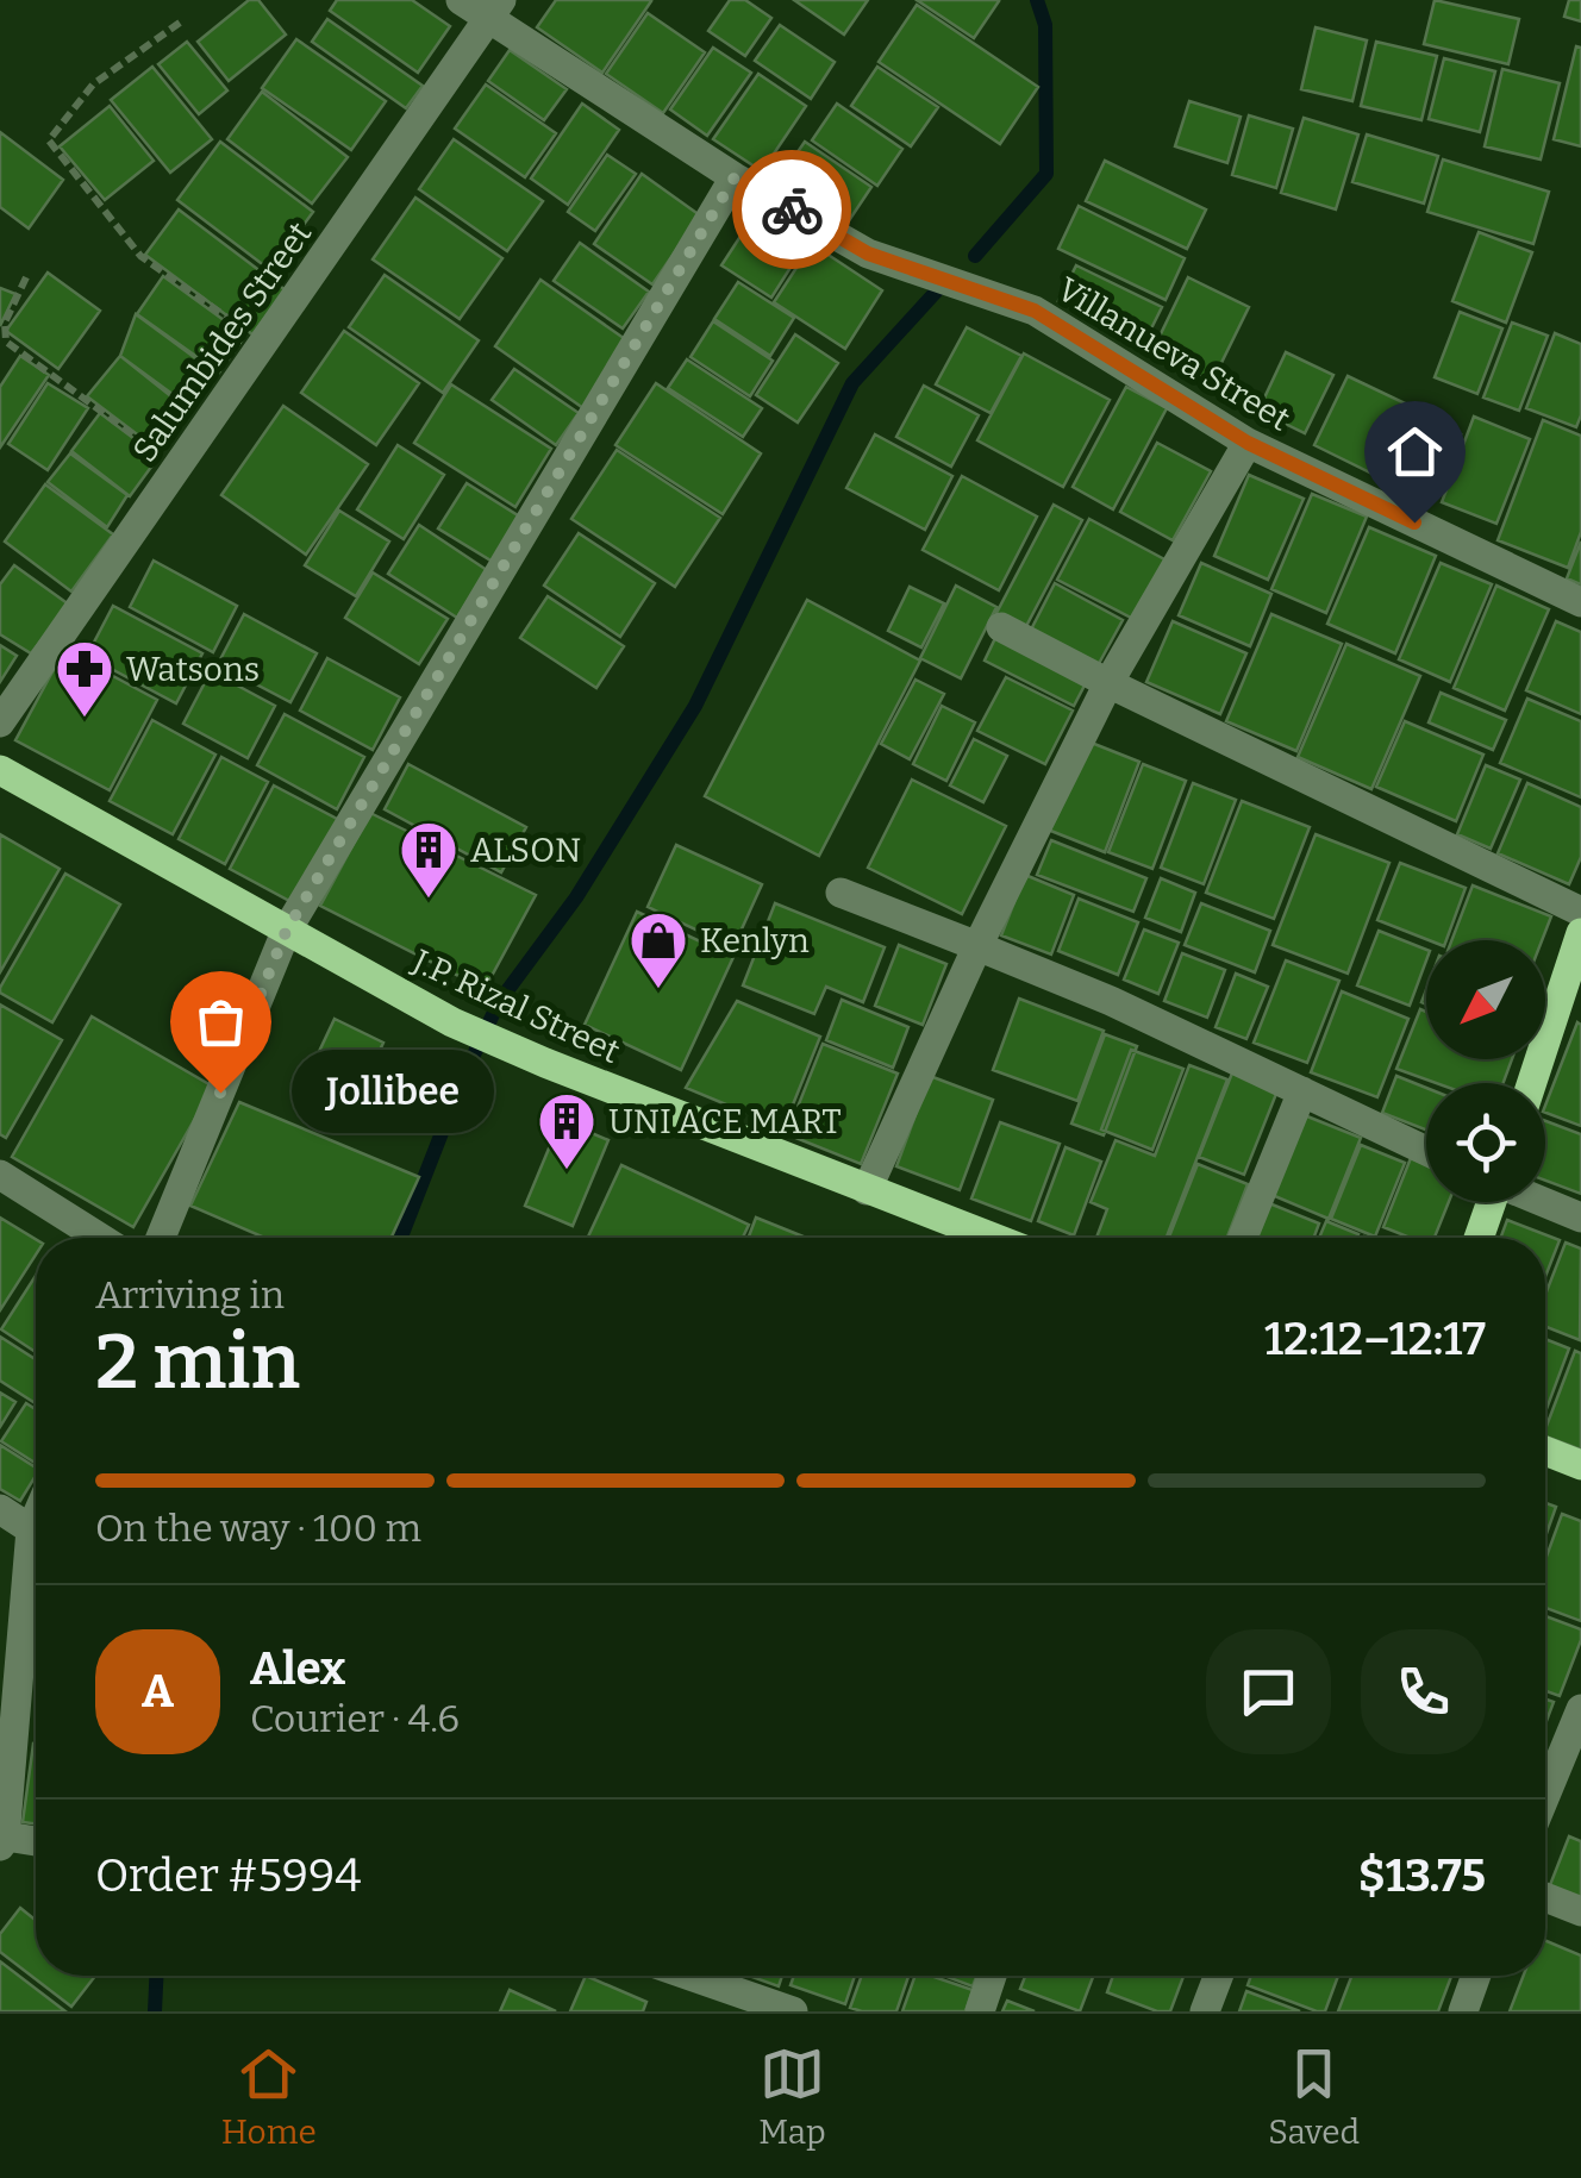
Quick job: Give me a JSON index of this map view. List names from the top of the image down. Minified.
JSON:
{"streets":{"main road":["J.P. Rizal Street"],"street":["Salumbides Street","Villanueva Street"]},"crossings":[["Salumbides Street","Villanueva Street"]],"places":{"pharmacy":["Watsons"],"building":["ALSON","UNI ACE MART"],"shop":["Kenlyn"],"other":["Jollibee"]},"north":"bottom left","page":{"bubble":"Jollibee","heading":["2 min","Arriving in","12:12–12:17"],"panel":["Alex","Courier · 4.6","Order #5994","$13.75"],"bar":"On the way · 100 m","round":"A","tabs":["Home","Map","Saved"]}}
